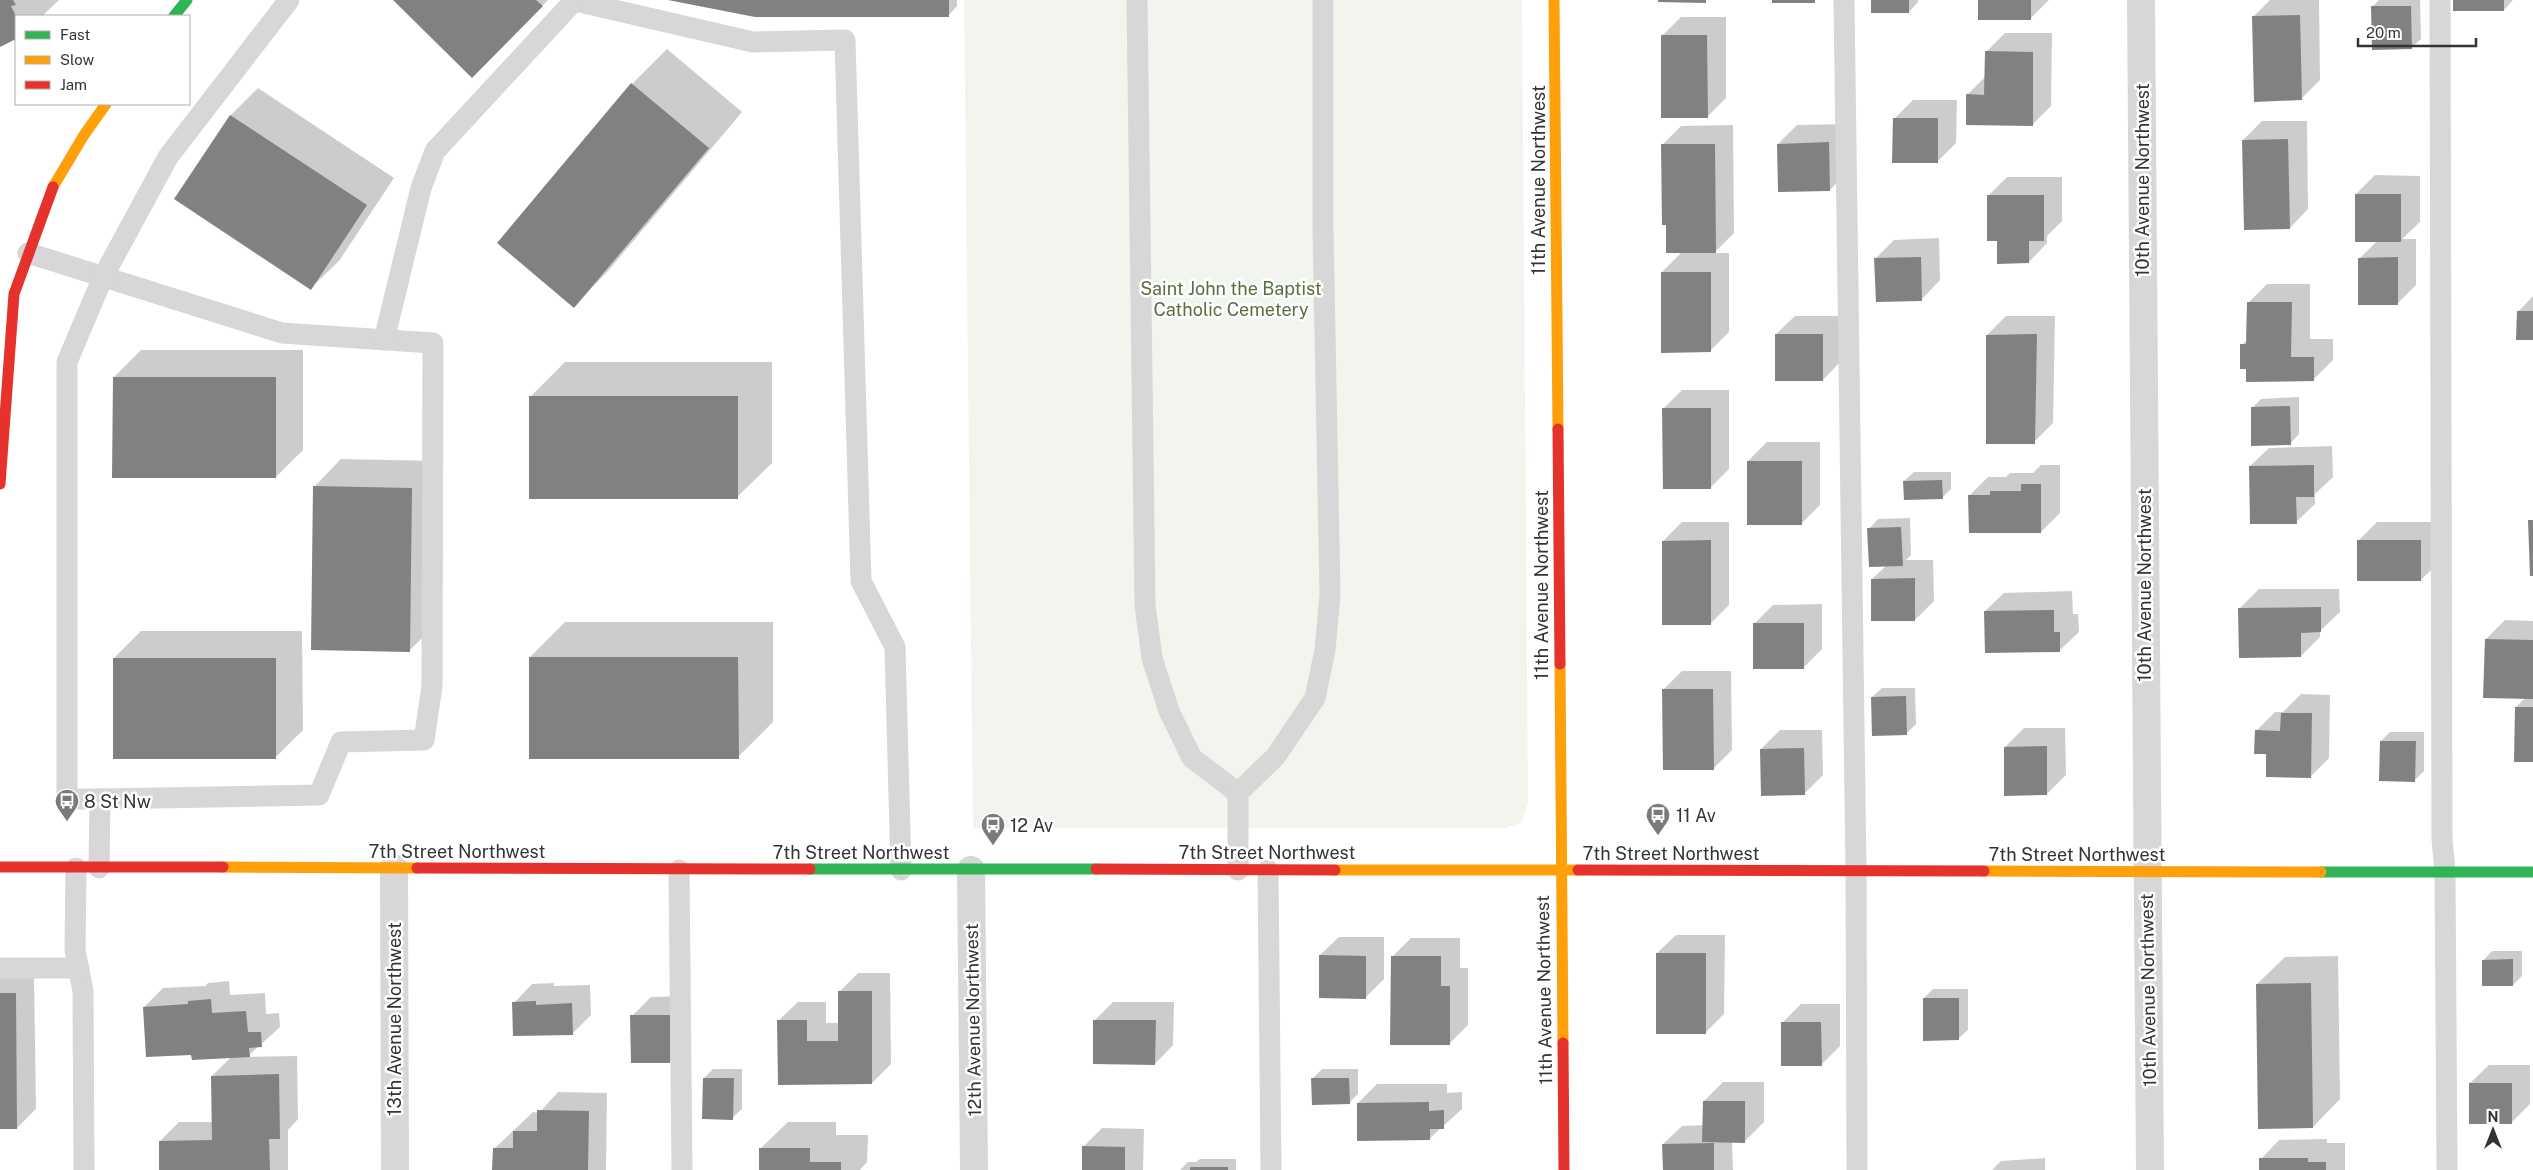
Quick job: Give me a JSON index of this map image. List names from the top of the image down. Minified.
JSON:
{"streets":{"street":["11th Avenue Northwest","10th Avenue Northwest","7th Street Northwest","13th Avenue Northwest","12th Avenue Northwest"]},"crossings":[["11th Avenue Northwest","7th Street Northwest"],["10th Avenue Northwest","7th Street Northwest"],["7th Street Northwest","13th Avenue Northwest"],["7th Street Northwest","12th Avenue Northwest"]],"parks":["Saint John the Baptist Catholic Cemetery"],"places":{"bus stop":["8 St Nw","11 Av","12 Av"]},"legend":["Fast","Slow","Jam"],"scale_bar":"20 m","north":"top"}
